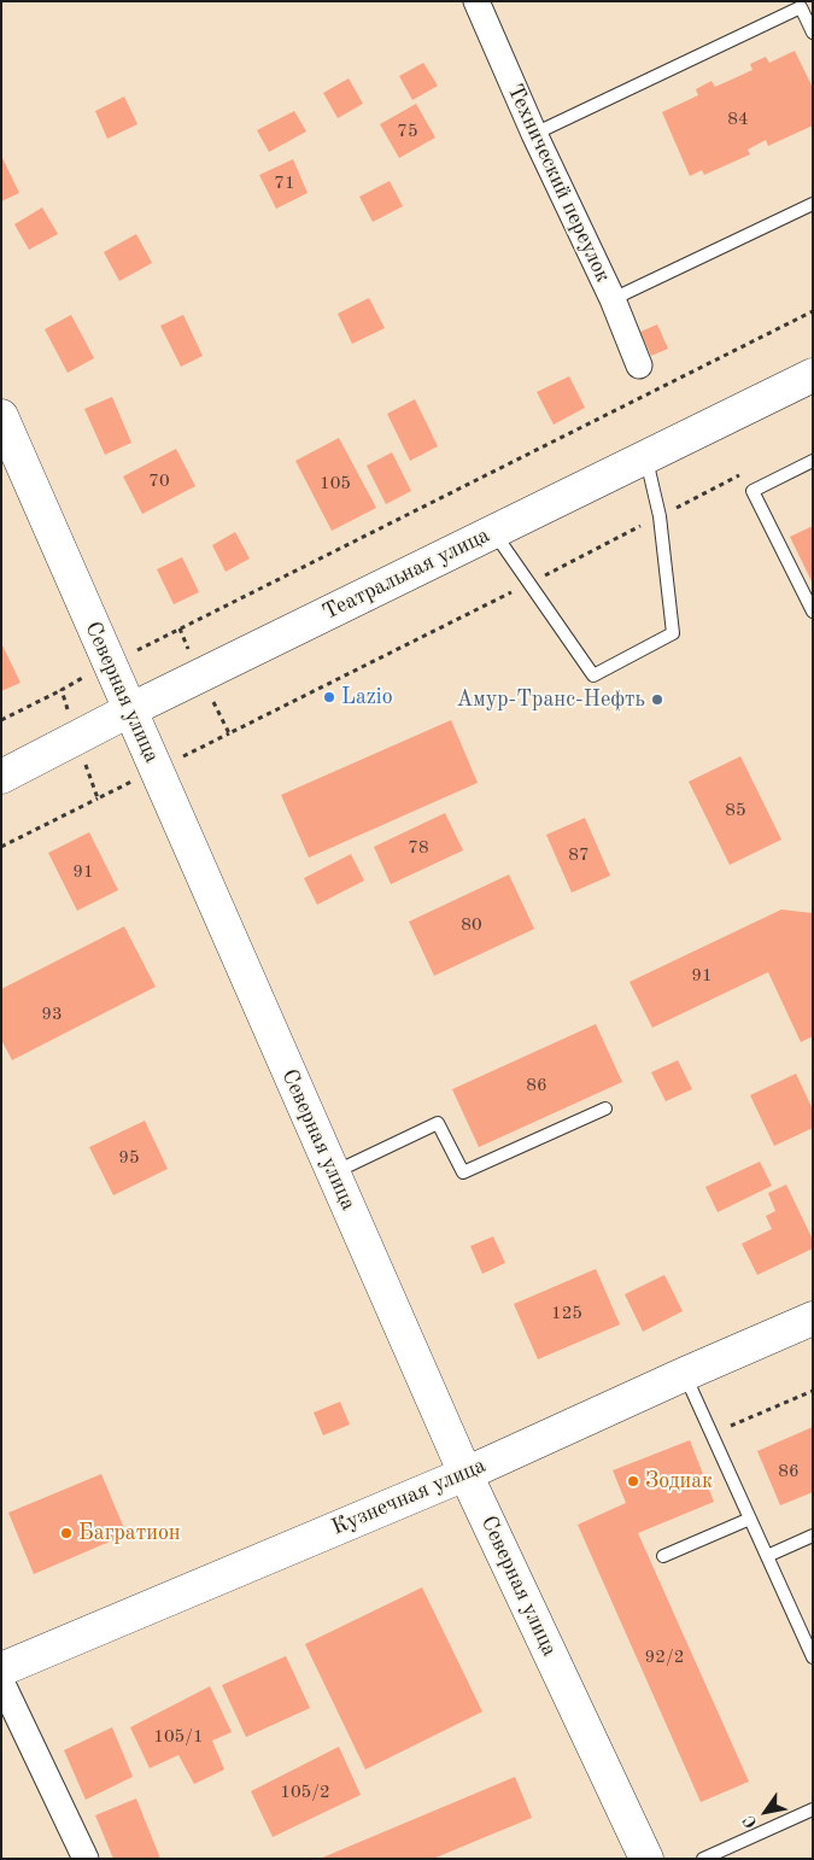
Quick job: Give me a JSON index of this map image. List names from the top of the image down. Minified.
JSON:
{"streets":{"street":["Технический переулок","Театральная улица","Северная улица","Кузнечная улица"]},"crossings":[["Театральная улица","Северная улица"],["Северная улица","Кузнечная улица"]],"places":["Lazio","Амур-Транс-Нефть","Зодиак","Багратион"],"house_numbers":["84","75","71","70","105","85","78","87","91","80","91","93","86","95","125","86","92/2","105/1","105/2"],"north":"bottom left"}
